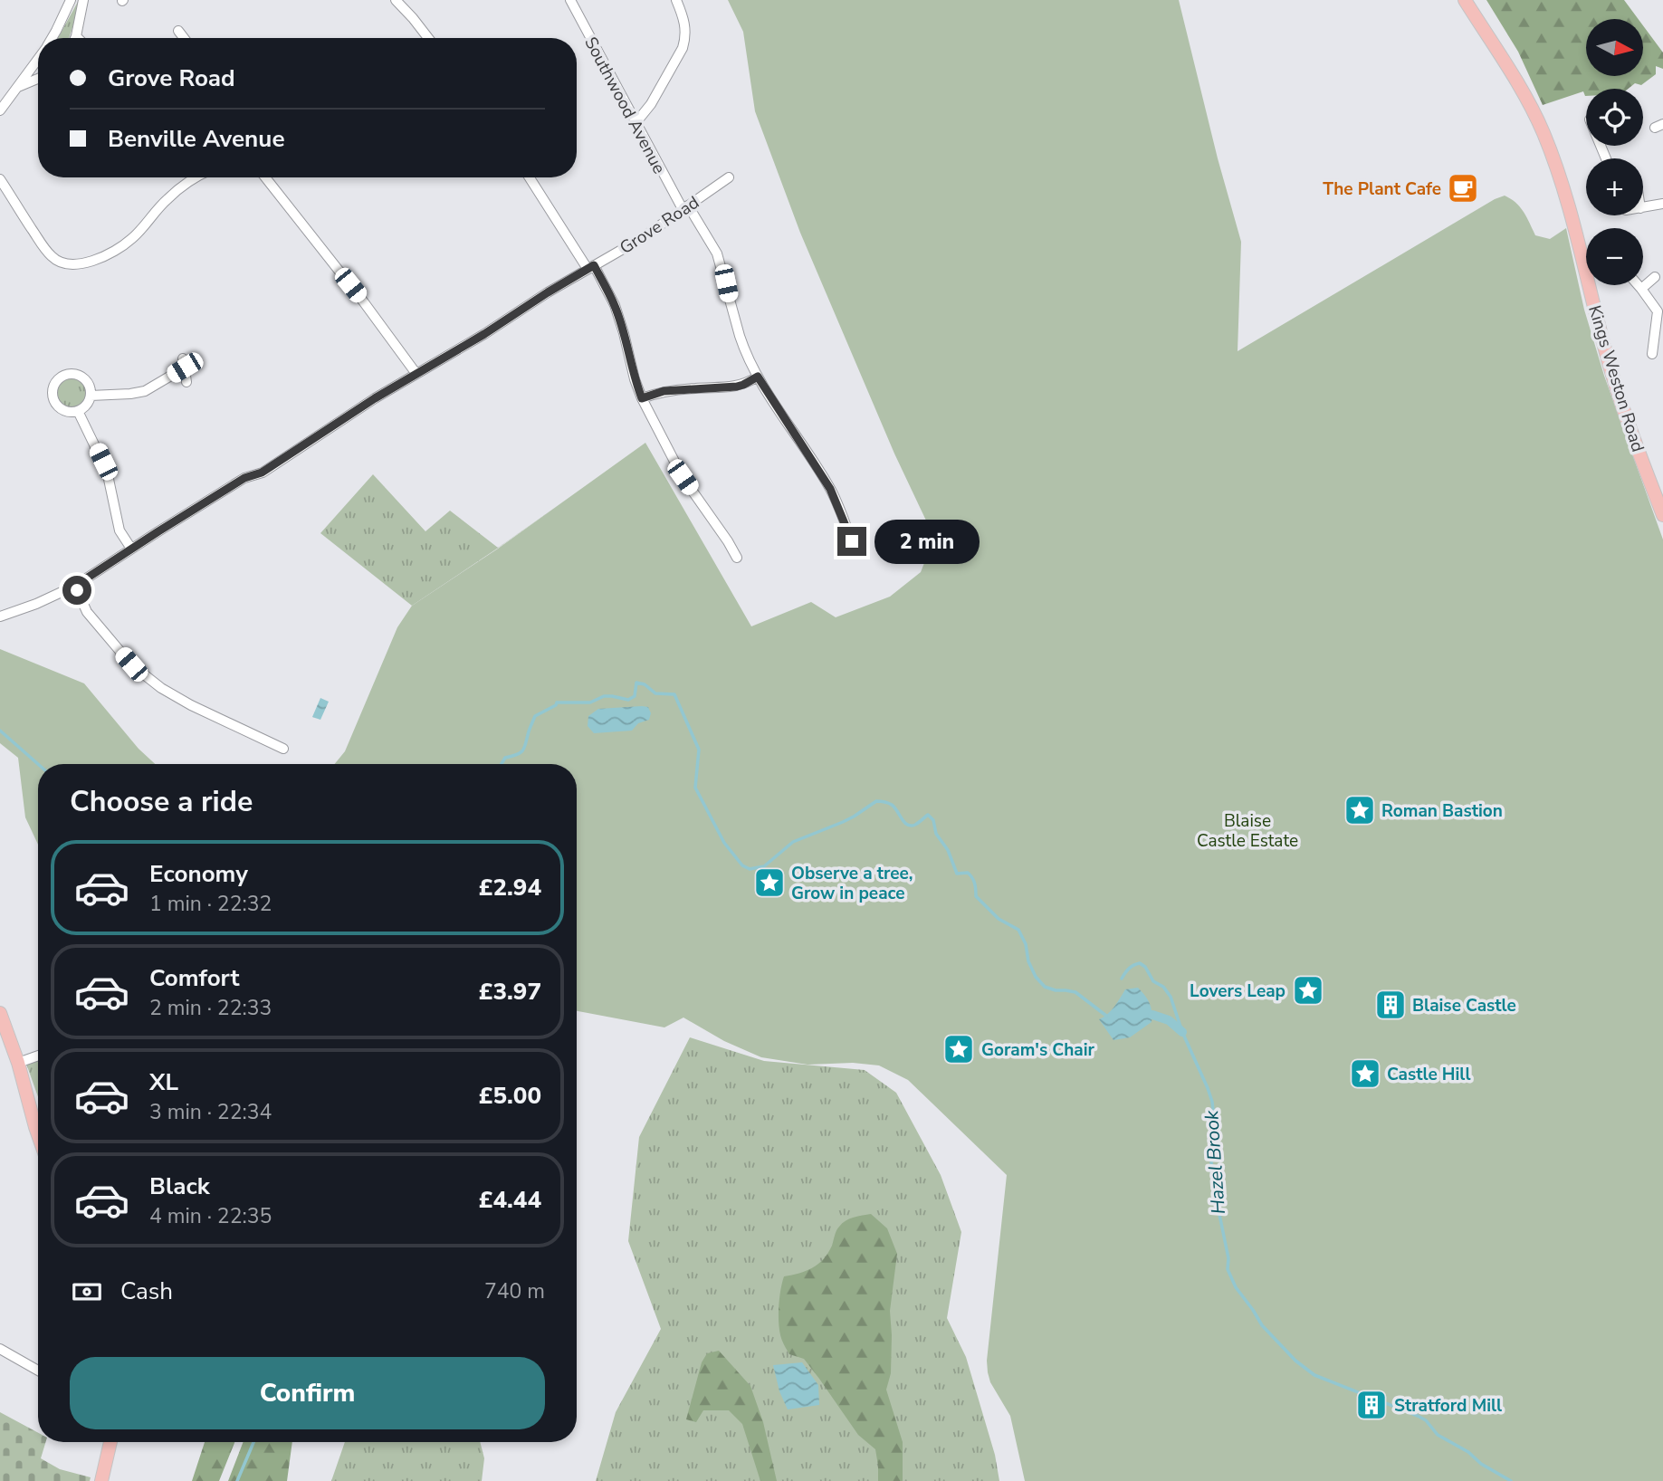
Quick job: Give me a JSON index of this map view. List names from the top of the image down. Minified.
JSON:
{"streets":{"main road":["Kings Weston Road"],"street":["Southwood Avenue","Grove Road"]},"crossings":[["Southwood Avenue","Grove Road"]],"water":["Hazel Brook"],"parks":["Blaise Castle Estate"],"places":{"cafe":["The Plant Cafe"],"place":["Roman Bastion","Observe a tree, Grow in peace","Lovers Leap","Goram's Chair","Castle Hill"],"building":["Blaise Castle","Stratford Mill"]},"north":"right","page":{"map_buttons":["+","−"],"banner":["Grove Road","Benville Avenue"],"bubble":"2 min","heading":"Choose a ride","list":[{"name":"Economy","note":"1 min · 22:32","value":"£2.94"},{"name":"Comfort","note":"2 min · 22:33","value":"£3.97"},{"name":"XL","note":"3 min · 22:34","value":"£5.00"},{"name":"Black","note":"4 min · 22:35","value":"£4.44"}],"pay":["Cash","740 m"],"buttons":"Confirm"}}
